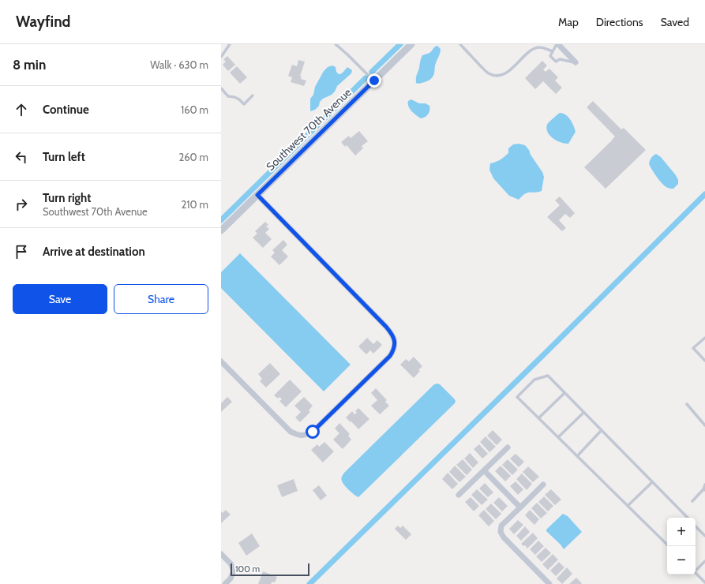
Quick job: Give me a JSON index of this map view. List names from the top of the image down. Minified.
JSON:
{"streets":{"street":["Southwest 70th Avenue"]},"scale_bar":"100 m","page":{"header":"Wayfind","nav":["Map","Directions","Saved"],"heading":["8 min","Walk · 630 m"],"list":[["Continue","160 m"],["Turn left","260 m"],["Turn right","Southwest 70th Avenue","210 m"],"Arrive at destination"],"buttons":["Save","Share"],"map_buttons":["+","−"],"scale":"100 m"}}
